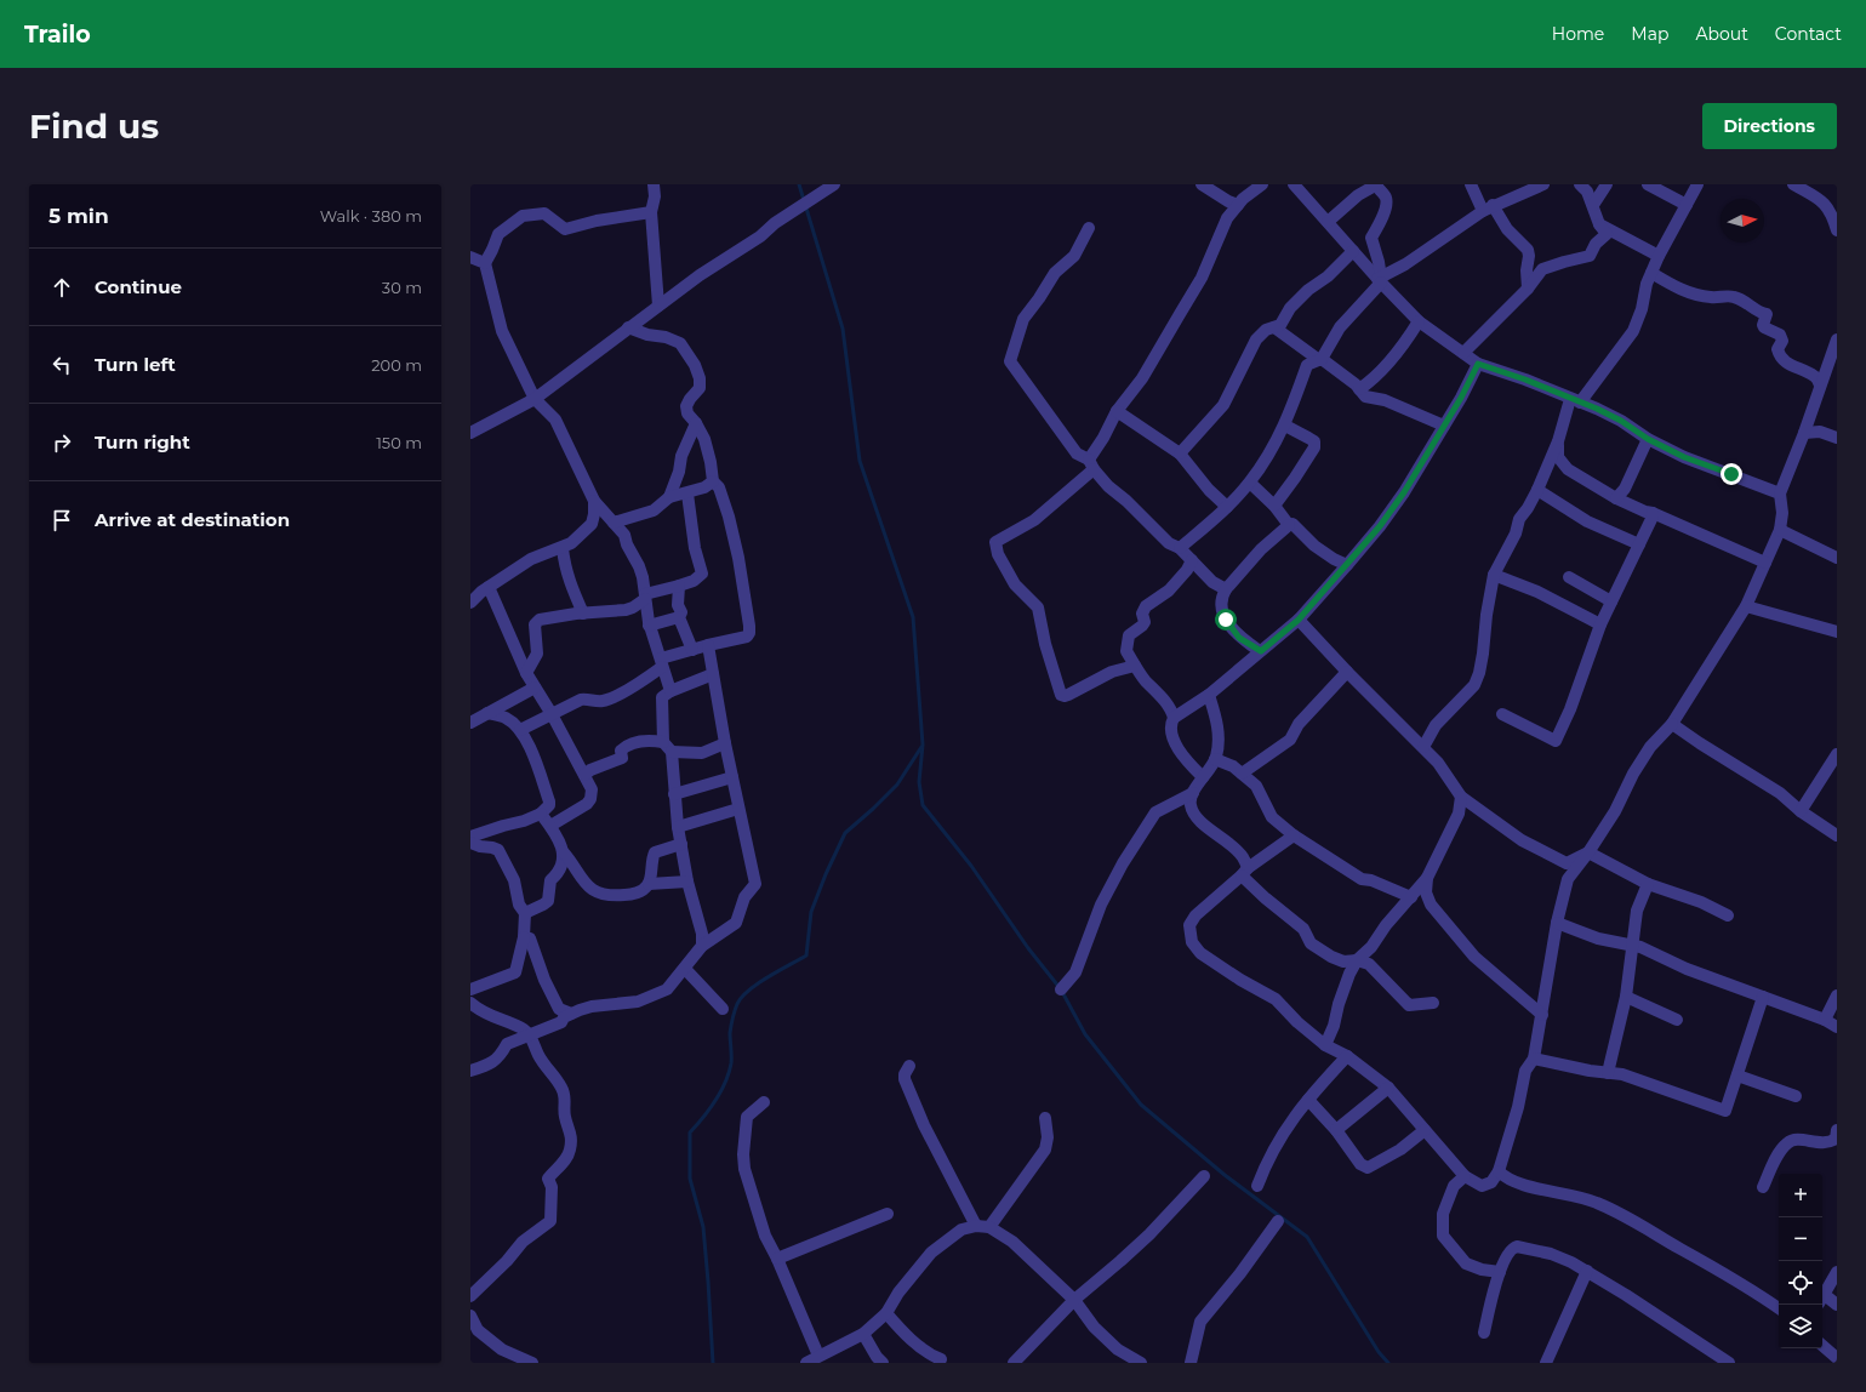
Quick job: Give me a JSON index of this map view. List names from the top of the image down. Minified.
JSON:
{"north":"right","page":{"header":"Trailo","nav":["Home","Map","About","Contact"],"buttons":"Directions","title":"Find us","heading":["5 min","Walk · 380 m"],"list":[["Continue","30 m"],["Turn left","200 m"],["Turn right","150 m"],"Arrive at destination"],"map_buttons":["+","−"]}}
